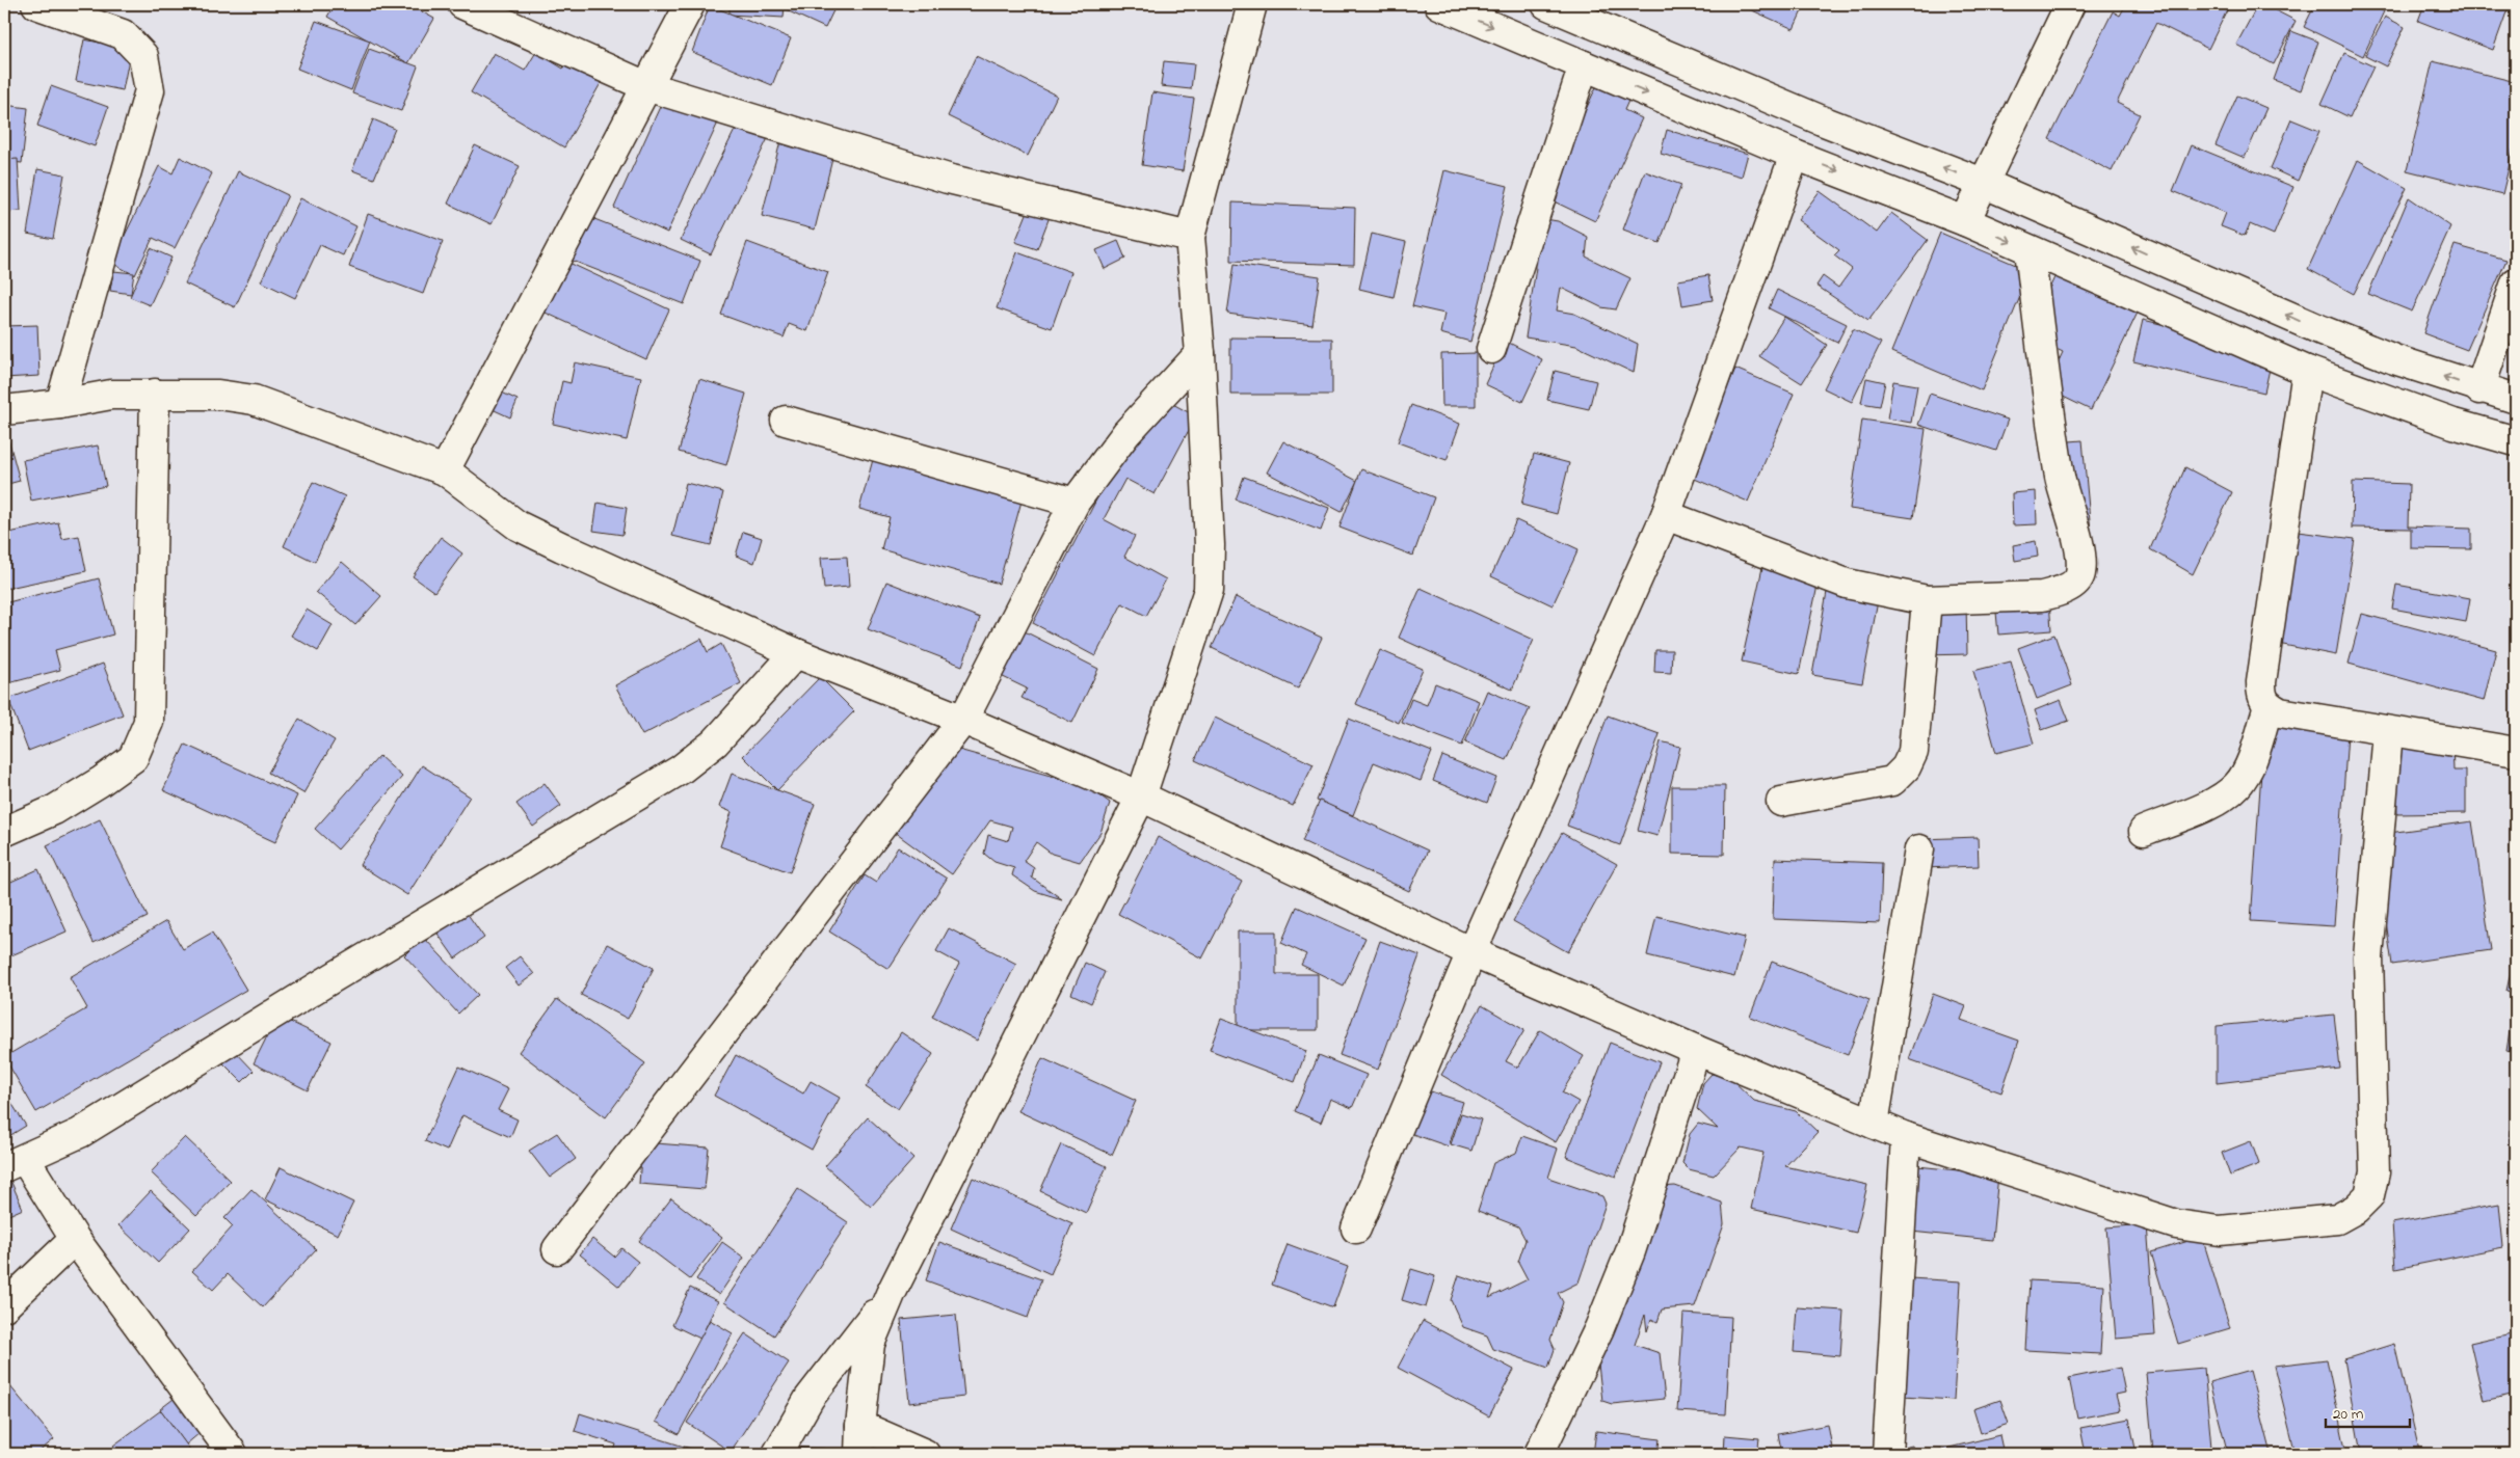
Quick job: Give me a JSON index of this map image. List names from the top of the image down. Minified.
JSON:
{"scale_bar":"20 m"}
